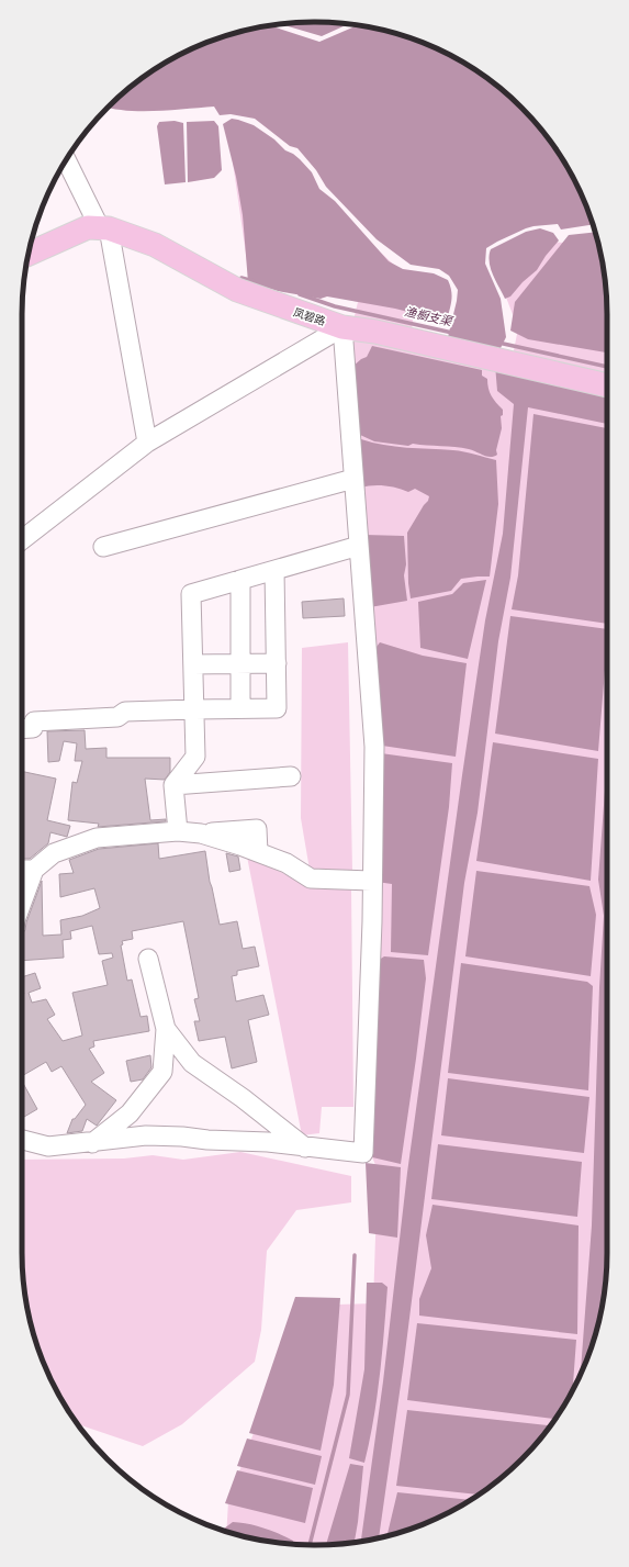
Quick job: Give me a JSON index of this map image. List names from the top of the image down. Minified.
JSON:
{"streets":{"main road":["凤碧路"]},"water":["渔橱支渠"]}
